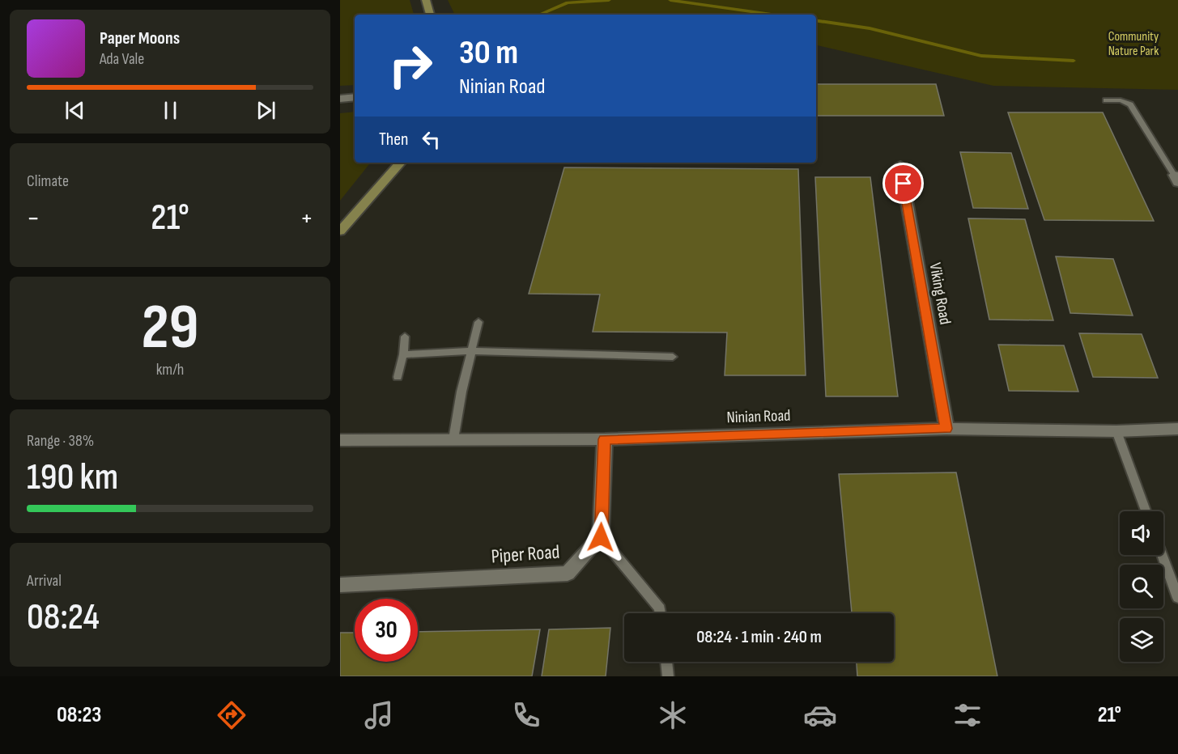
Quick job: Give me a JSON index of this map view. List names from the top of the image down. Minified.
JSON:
{"streets":{"street":["Viking Road","Ninian Road","Piper Road"]},"crossings":[["Viking Road","Ninian Road"]],"parks":["Community Nature Park"],"page":{"turn":["30 m","Ninian Road"],"song":["Paper Moons","Ada Vale"],"then":"Then","tile":["Climate",["29","km/h"],["Range · 38%","190 km"],["Arrival","08:24"]],"heat":["−","21°","+"],"limit":"30","trip":"08:24 · 1 min · 240 m","tabs":["08:23","21°"]}}
